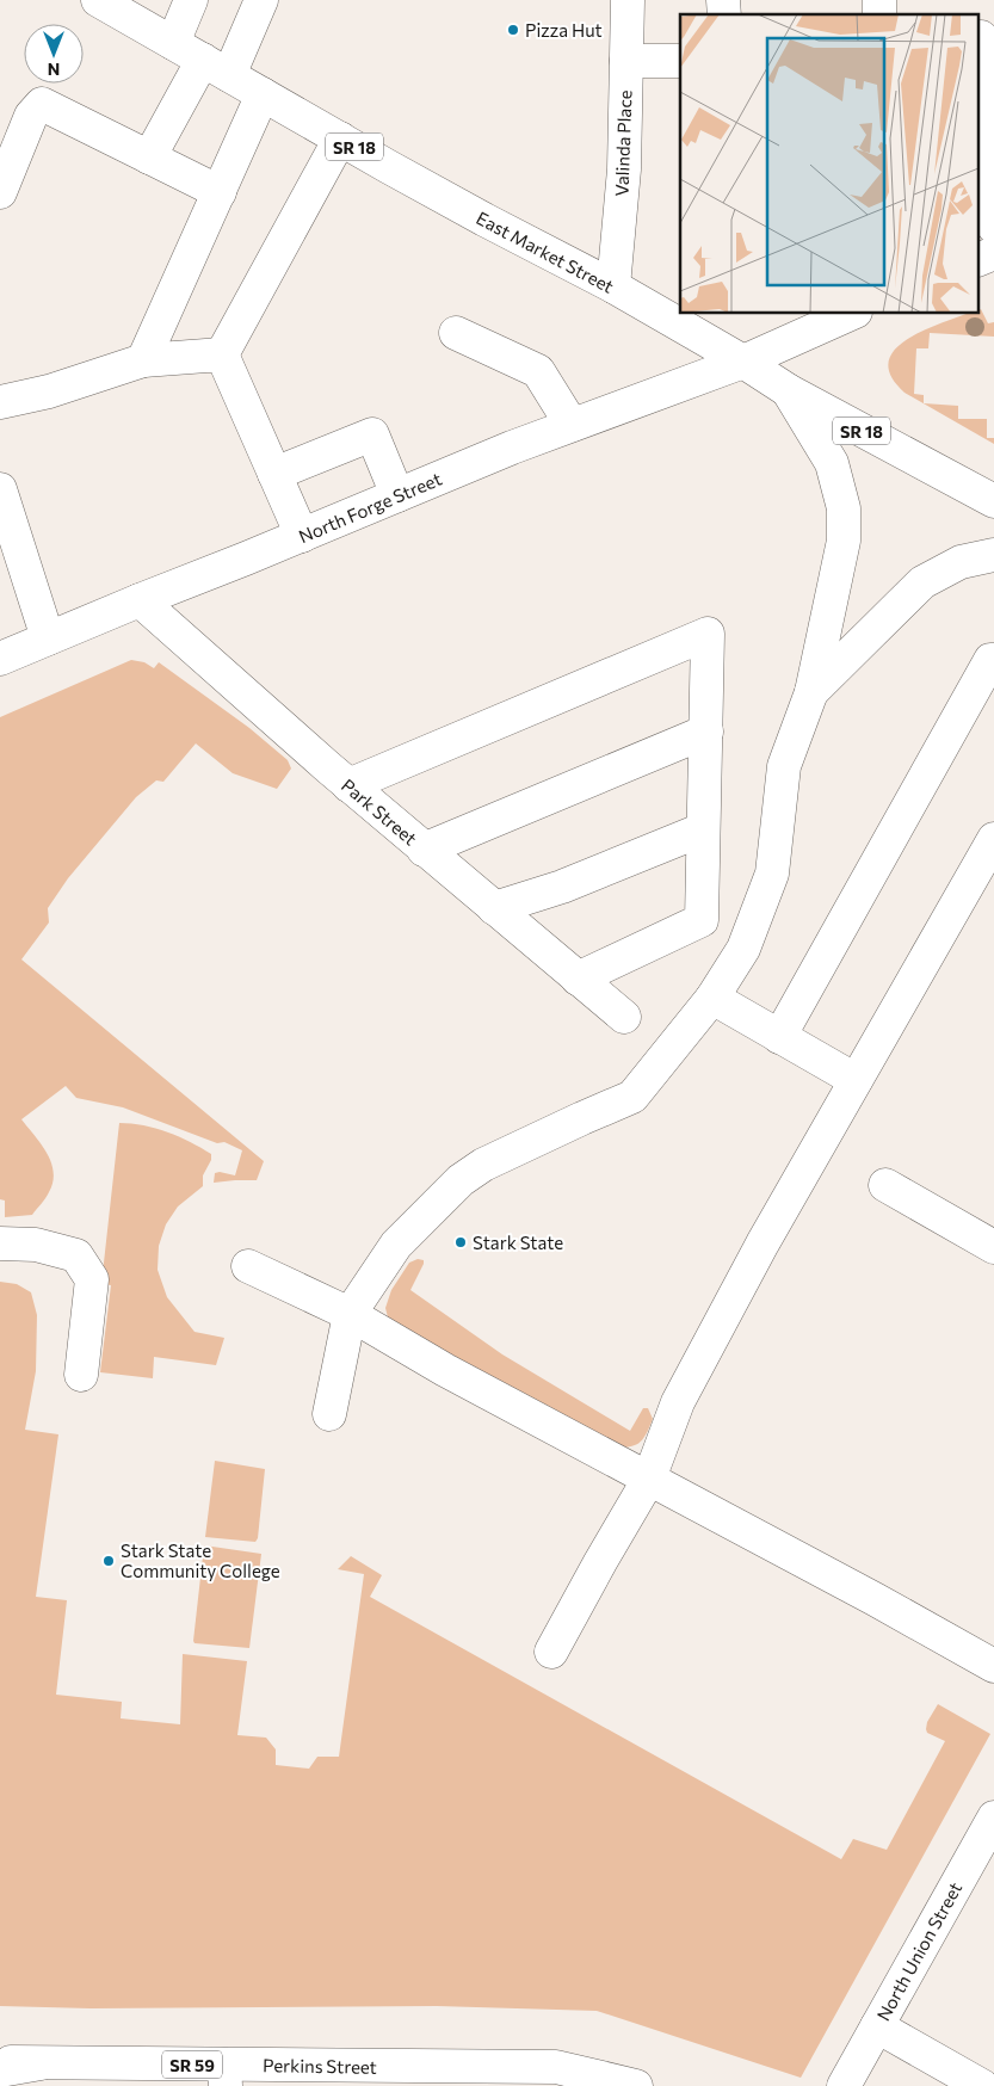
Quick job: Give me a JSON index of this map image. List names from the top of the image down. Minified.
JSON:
{"streets":{"main road":["Valinda Place","SR 18","East Market Street","North Forge Street","Park Street","North Union Street","SR 59","Perkins Street"]},"crossings":[["Valinda Place","East Market Street"],["East Market Street","North Forge Street"],["North Forge Street","Park Street"]],"places":["Pizza Hut","Stark State","Stark State Community College"],"north":"bottom"}
